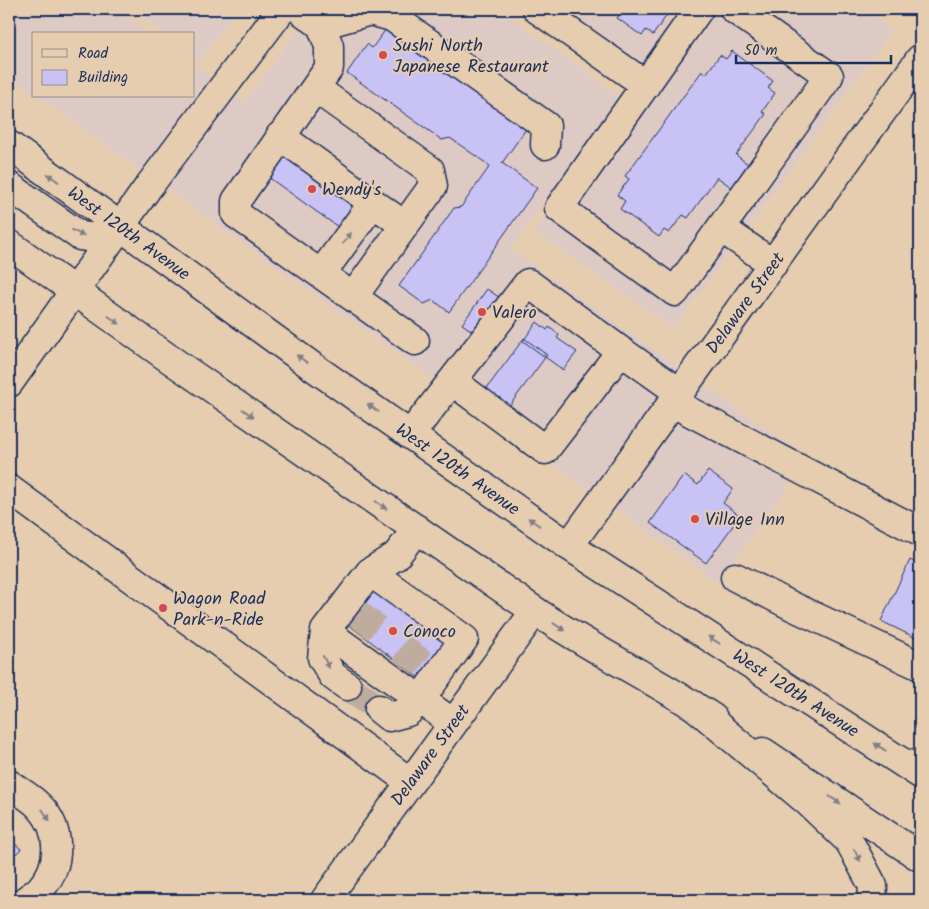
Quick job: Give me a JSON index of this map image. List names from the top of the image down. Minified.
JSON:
{"streets":{"main road":["West 120th Avenue","Delaware Street"]},"crossings":[["West 120th Avenue","Delaware Street"]],"places":["Sushi North Japanese Restaurant","Wendy's","Valero","Village Inn","Wagon Road Park-n-Ride","Conoco"],"legend":["Road","Building"],"scale_bar":"50 m"}
